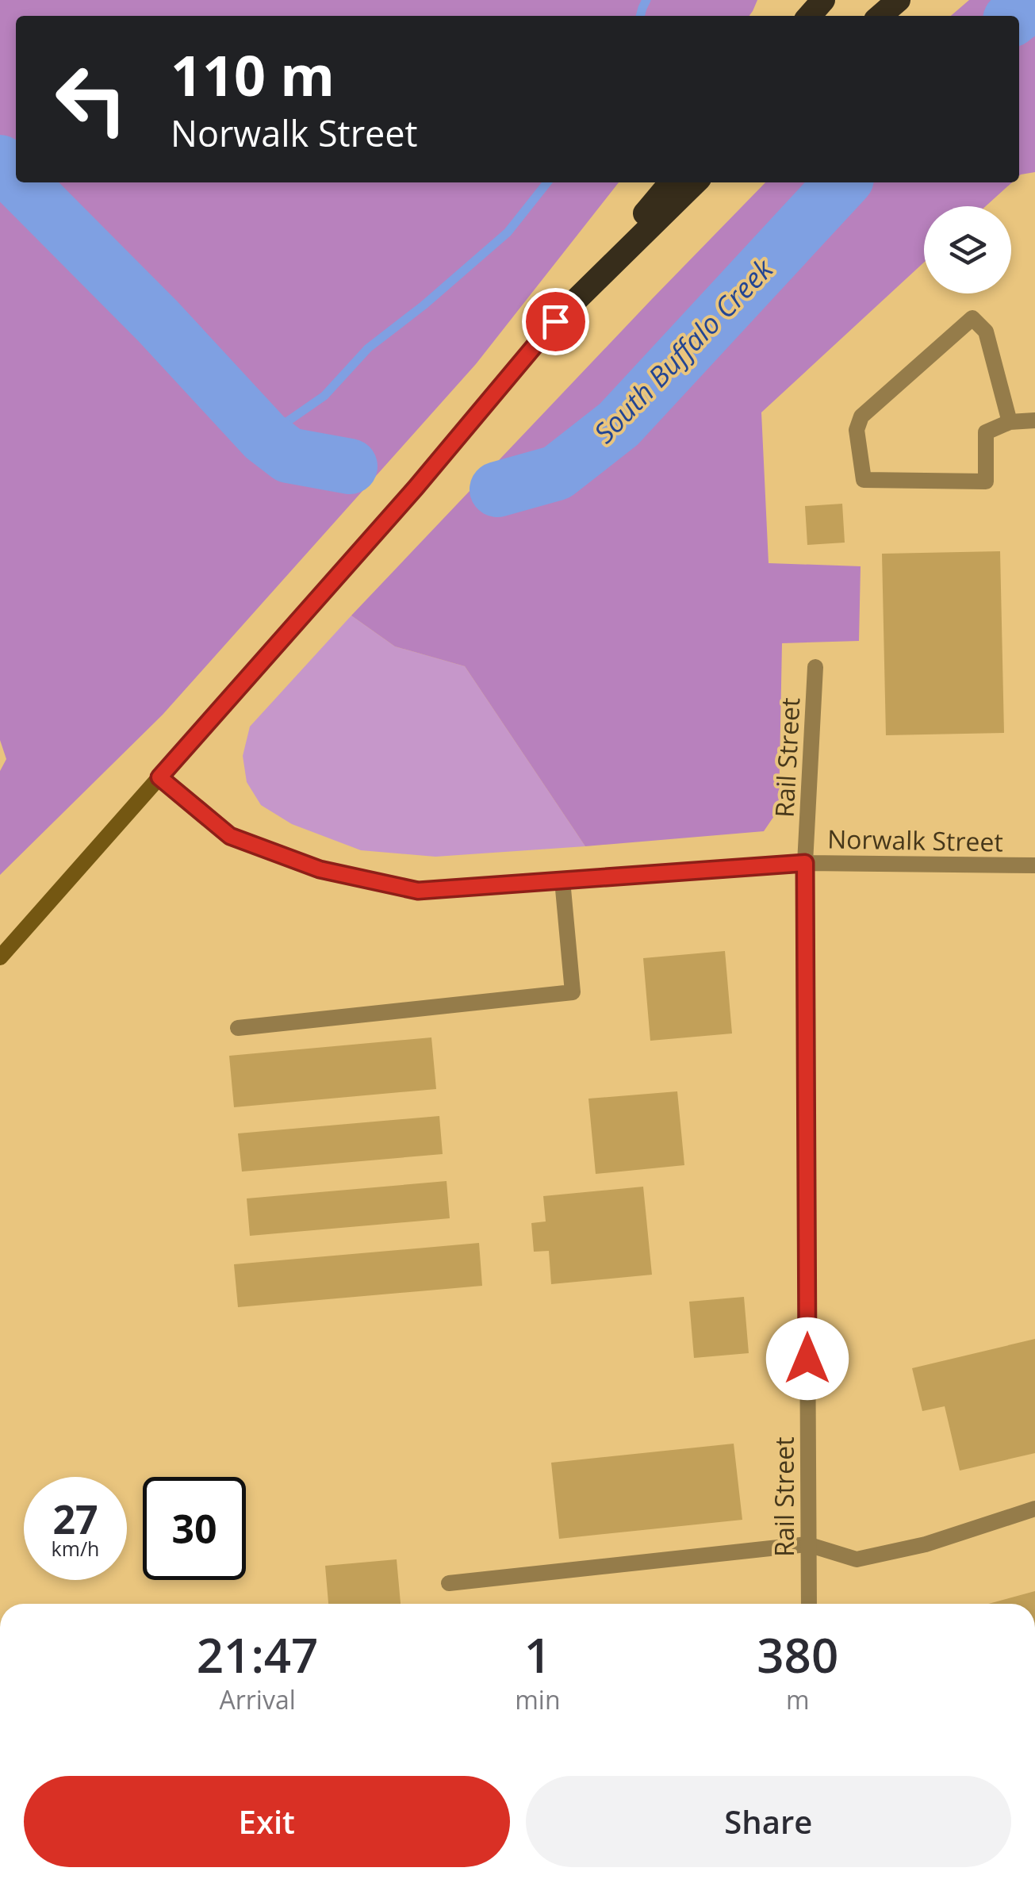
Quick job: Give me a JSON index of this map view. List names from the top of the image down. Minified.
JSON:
{"streets":{"street":["Rail Street","Norwalk Street"]},"crossings":[["Rail Street","Norwalk Street"]],"water":["South Buffalo Creek"],"page":{"turn":["110 m","Norwalk Street"],"speed":"27 km/h","limit":"30","eta":["21:47","Arrival","1","min","380","m"],"buttons":["Exit","Share"]}}
